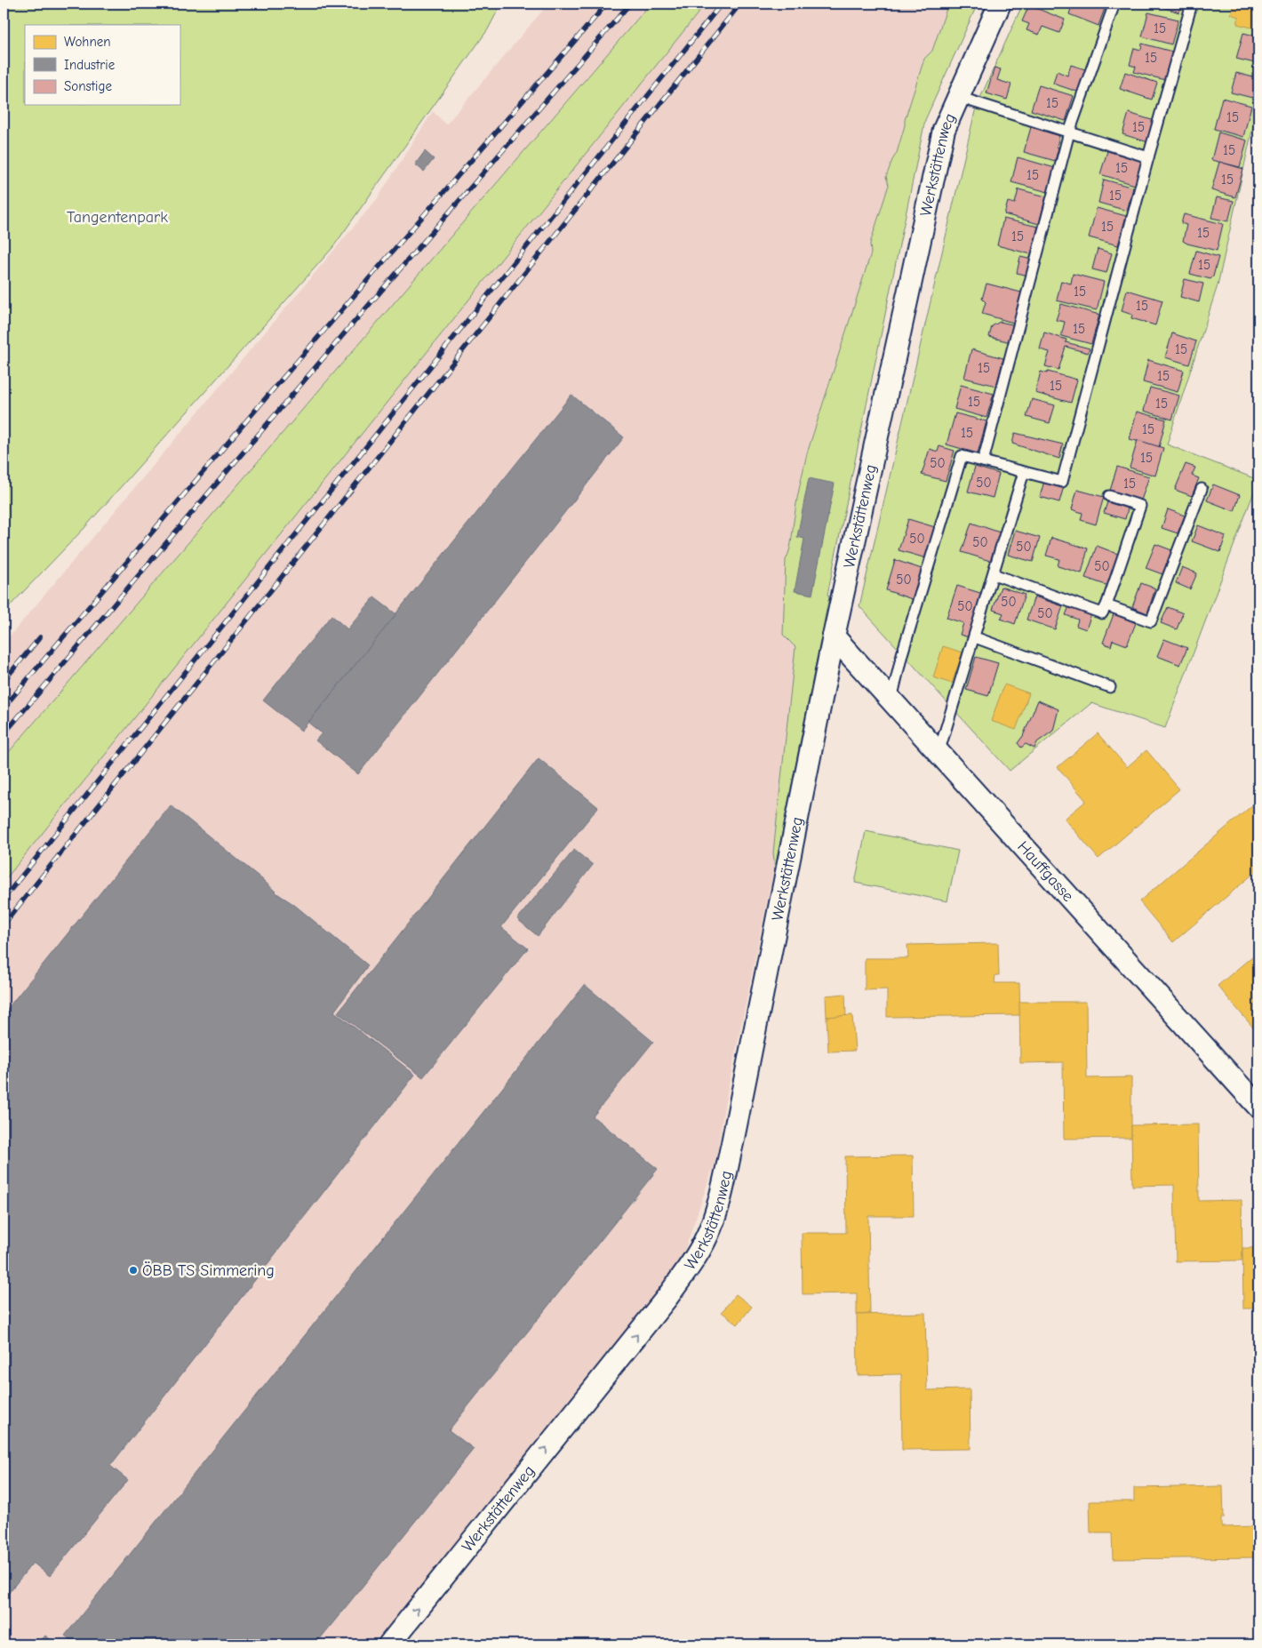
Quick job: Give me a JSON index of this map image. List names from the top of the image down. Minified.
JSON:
{"streets":{"street":["Werkstättenweg","Hauffgasse"]},"crossings":[["Werkstättenweg","Hauffgasse"]],"one_way":["Werkstättenweg"],"parks":["Tangentenpark"],"places":["ÖBB TS Simmering"],"house_numbers":["15","15","15","15","15","15","15","15","15","15","15","15","15","15","15","15","15","15","15","15","15","15","15","15","15","15","50","50","15","50","50","50","50","50","50","50","50"],"legend":["Wohnen","Industrie","Sonstige"]}
